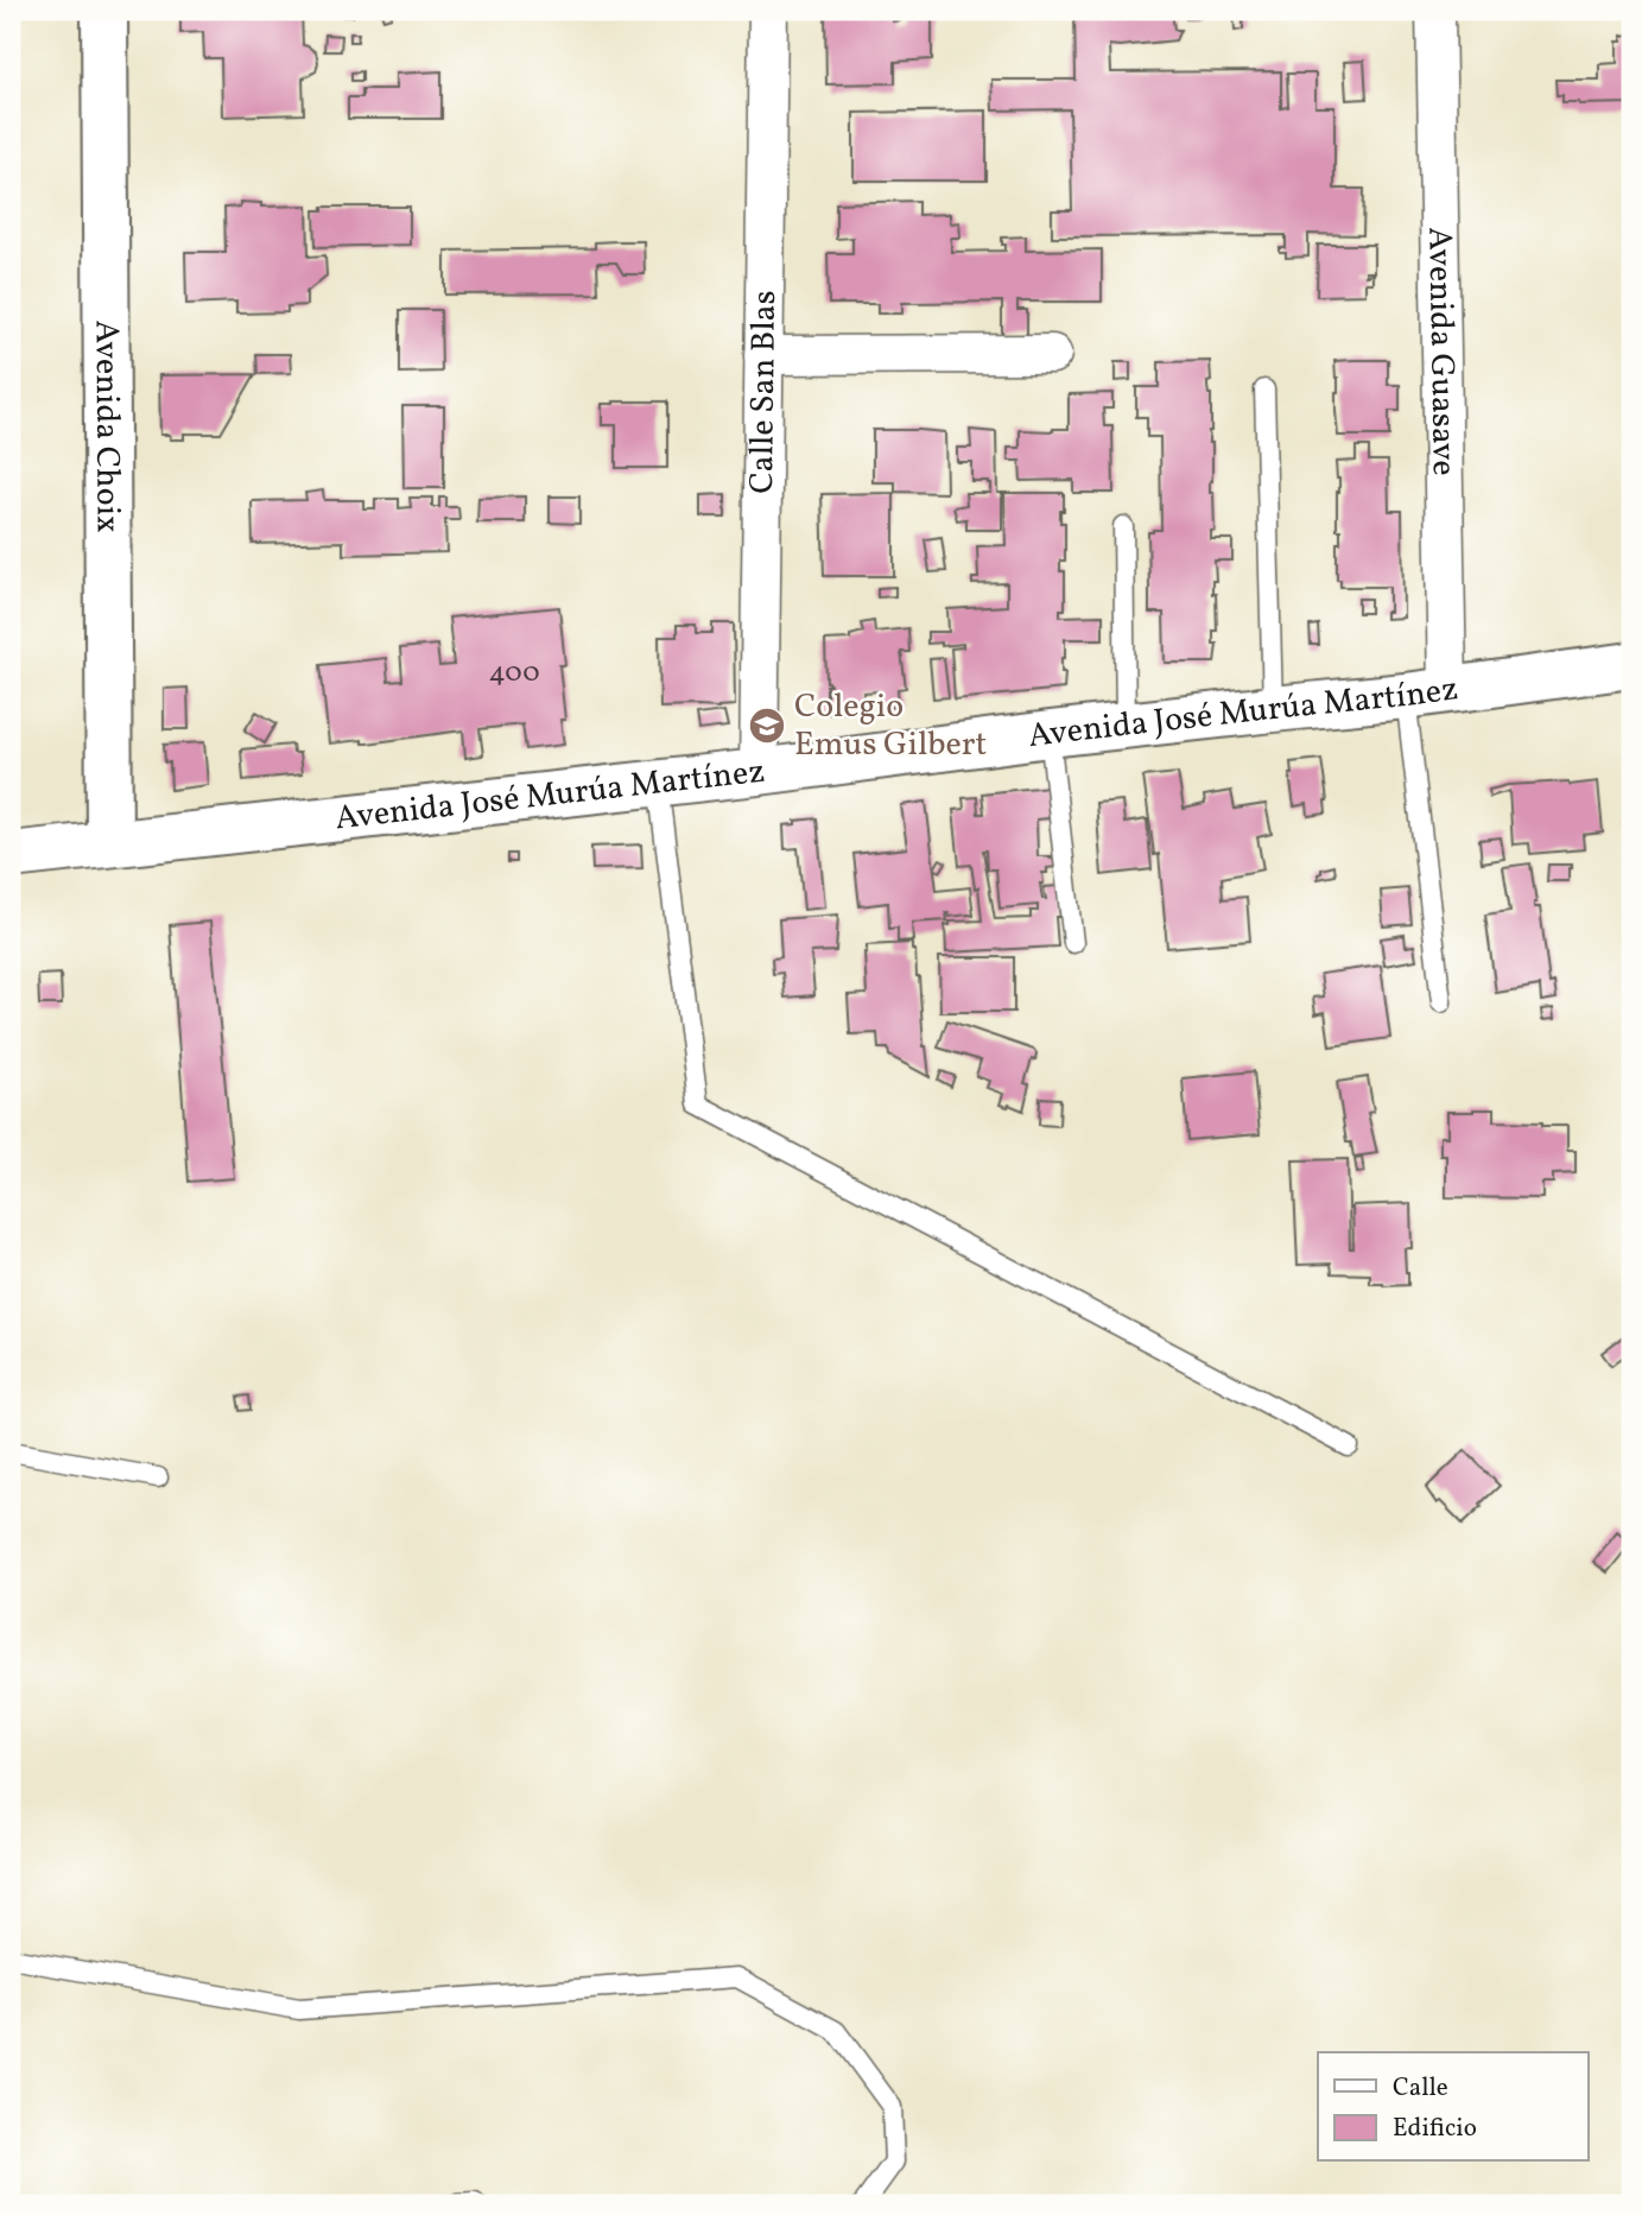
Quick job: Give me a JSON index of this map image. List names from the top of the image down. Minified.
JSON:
{"streets":{"main road":["Avenida Choix","Avenida José Murúa Martínez"],"street":["Avenida Guasave","Calle San Blas"]},"crossings":[["Avenida Guasave","Avenida José Murúa Martínez"],["Calle San Blas","Avenida José Murúa Martínez"],["Avenida Choix","Avenida José Murúa Martínez"]],"places":{"school or university":["Colegio Emus Gilbert"]},"house_numbers":["400"],"legend":["Calle","Edificio"]}
